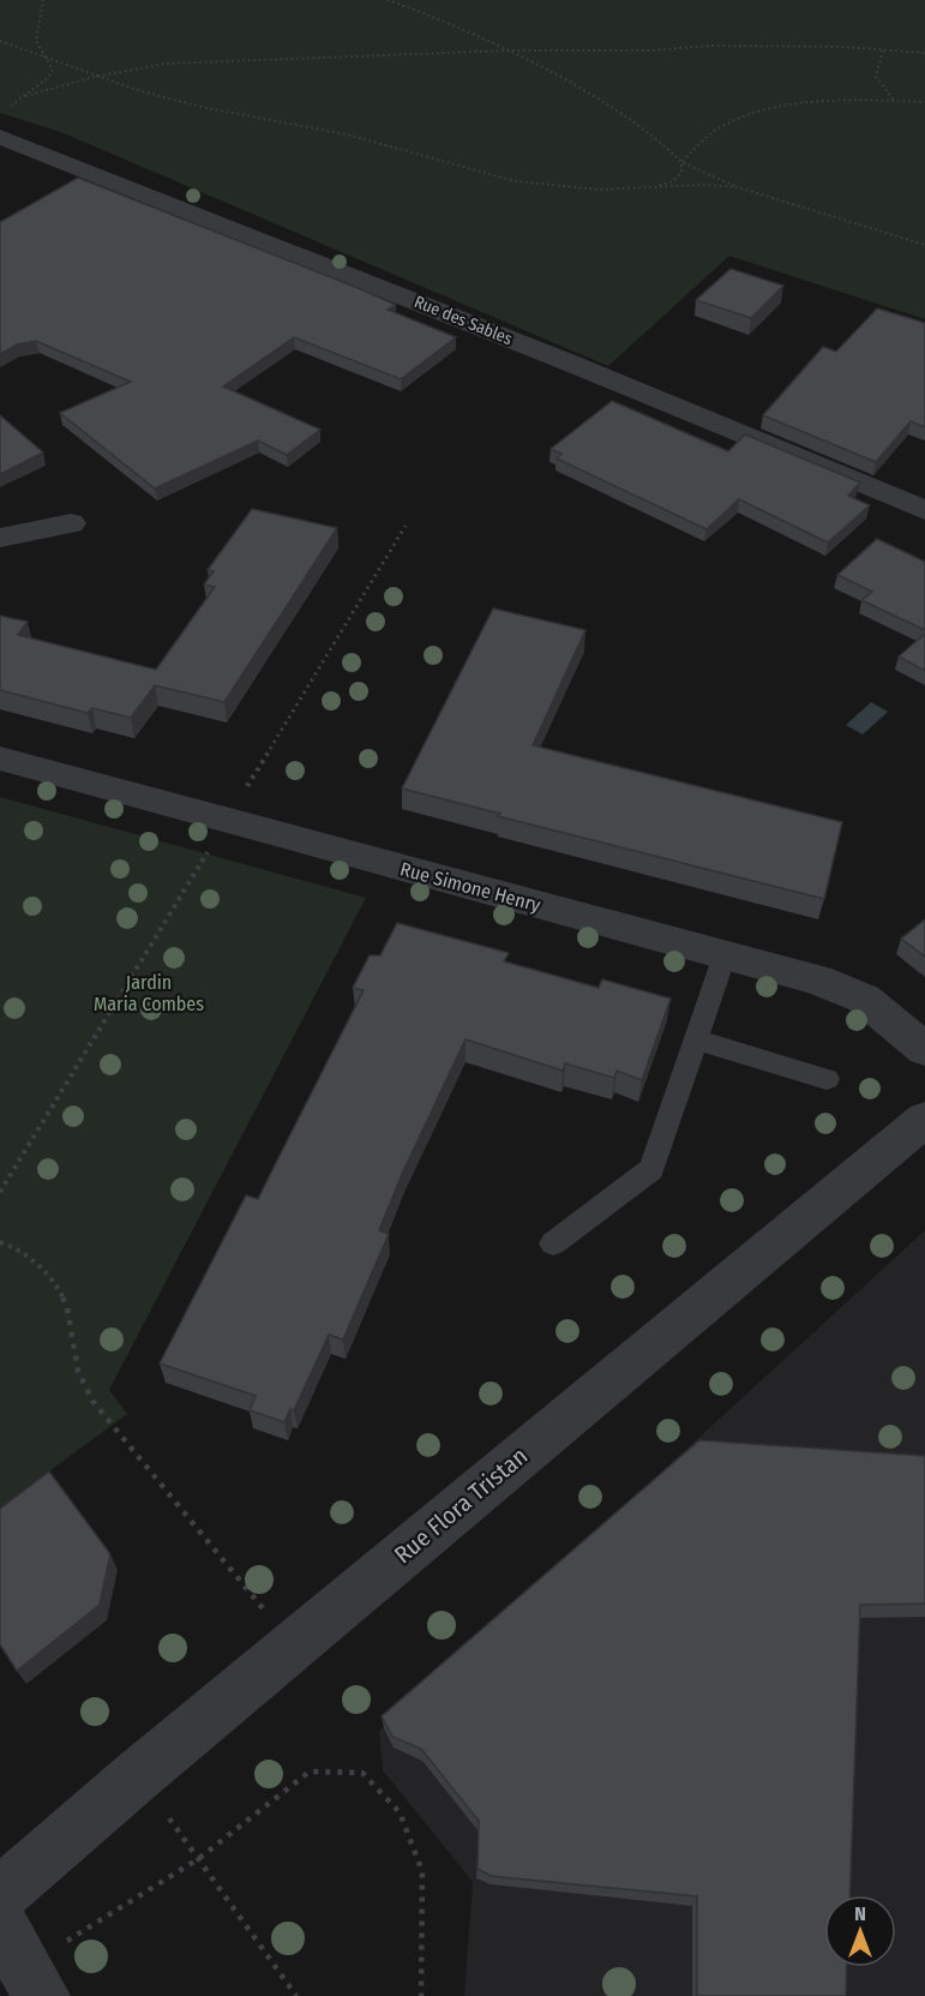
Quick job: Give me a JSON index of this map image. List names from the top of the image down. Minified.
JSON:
{"streets":{"street":["Rue des Sables","Rue Simone Henry","Rue Flora Tristan"]},"parks":["Jardin Maria Combes"],"north":"top"}
